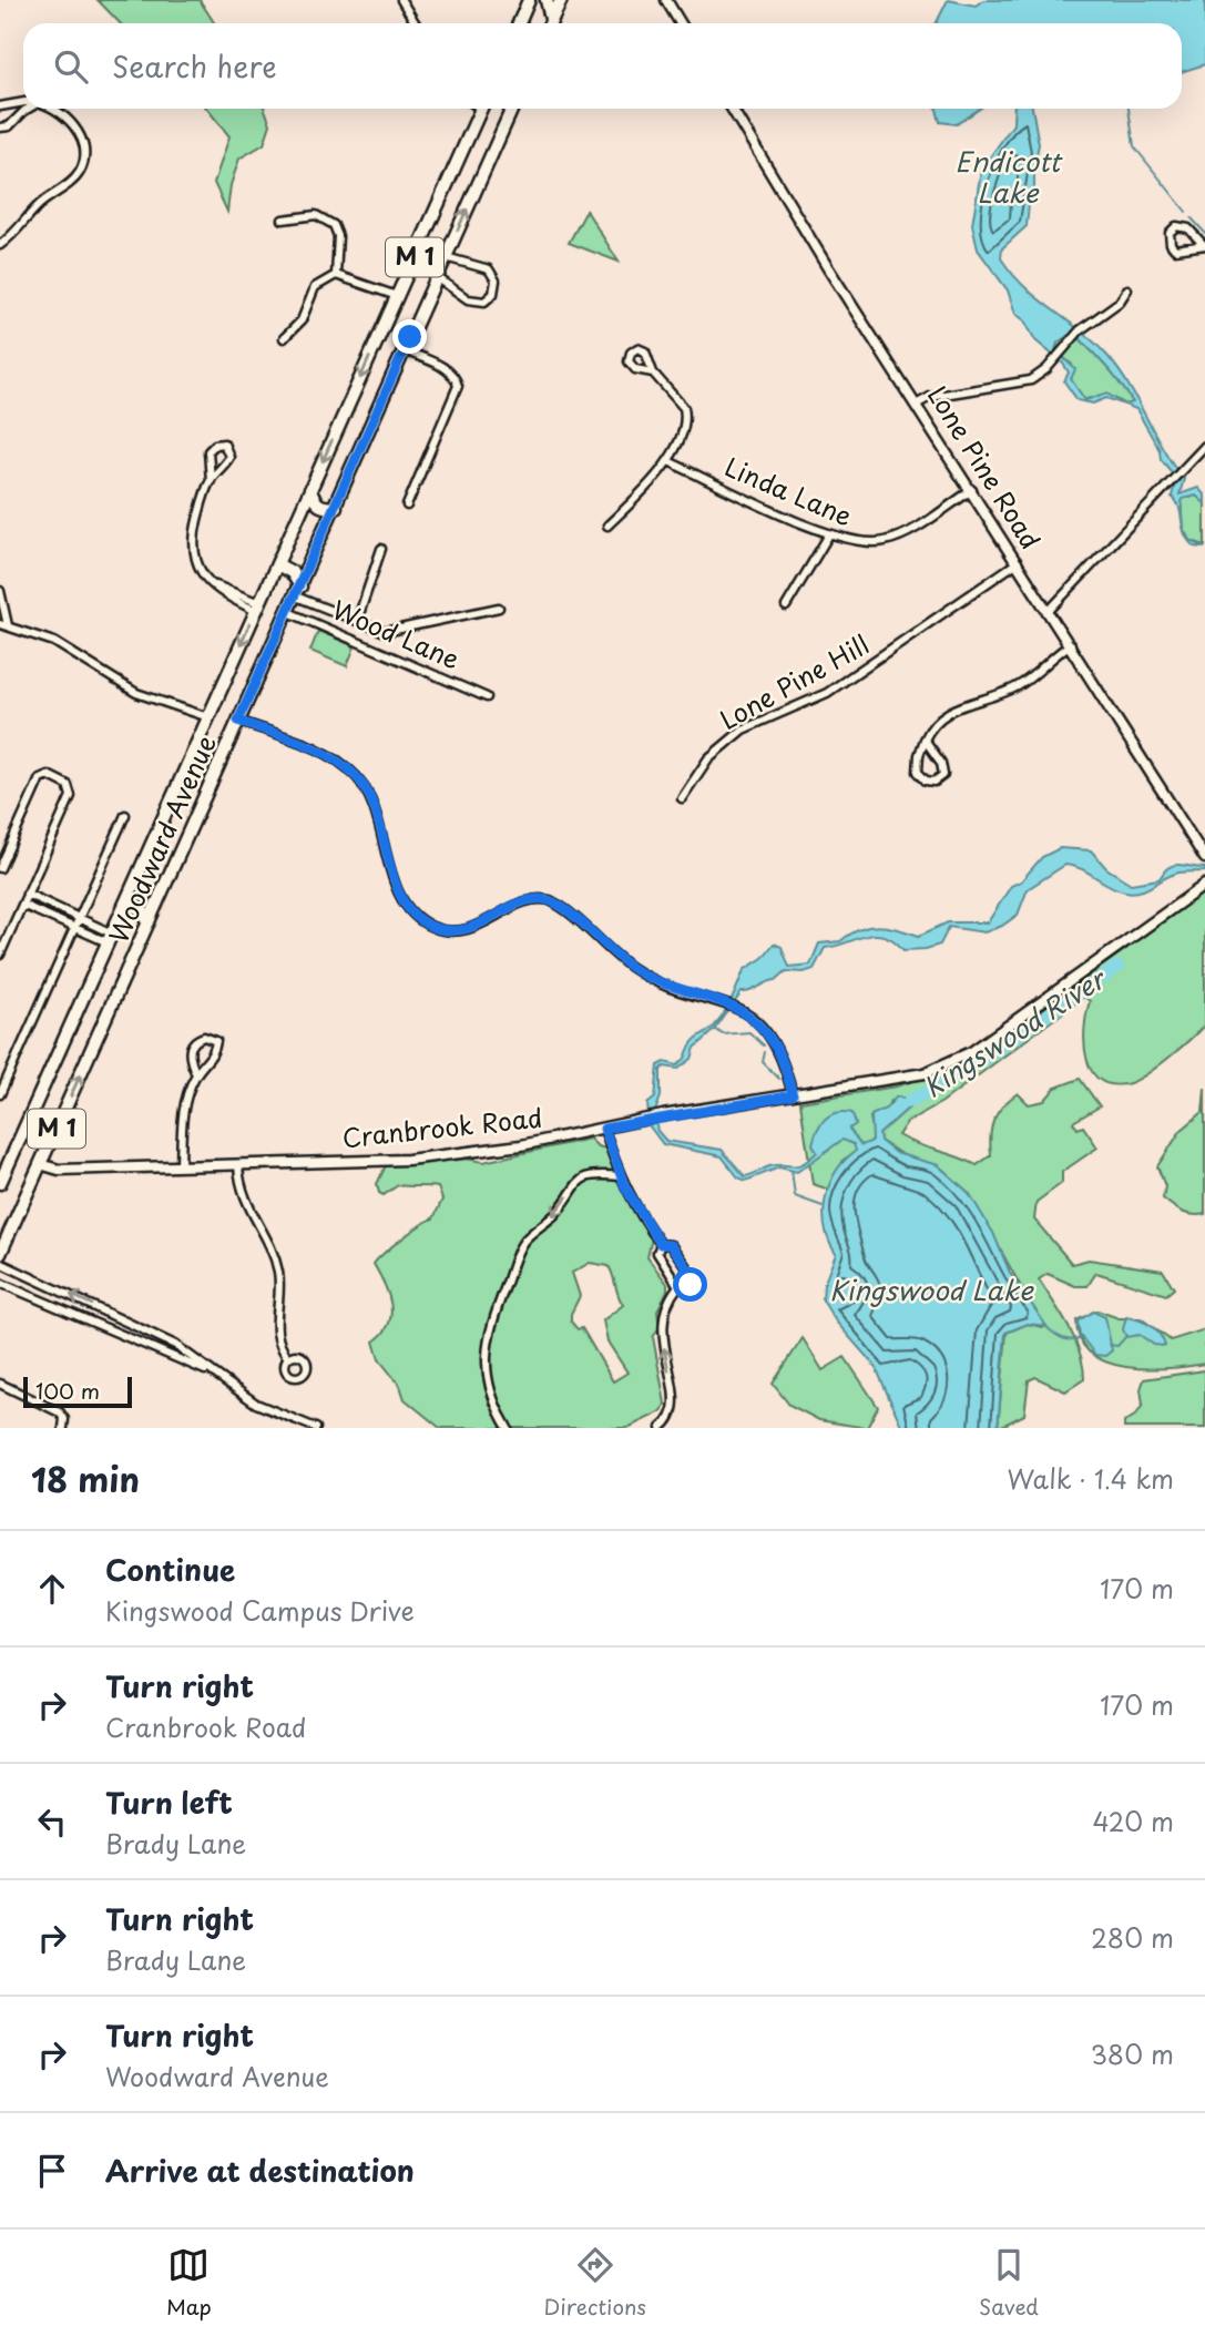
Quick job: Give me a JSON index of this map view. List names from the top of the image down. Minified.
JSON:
{"streets":{"main road":["M 1","Woodward Avenue"],"street":["Lone Pine Road","Linda Lane","Wood Lane","Lone Pine Hill","Cranbrook Road"]},"crossings":[["M 1","Woodward Avenue"],["Lone Pine Road","Linda Lane"],["Lone Pine Road","Lone Pine Hill"],["Wood Lane","Woodward Avenue"],["Woodward Avenue","Cranbrook Road"]],"water":["Endicott Lake","Kingswood River","Kingswood Lake"],"scale_bar":"100 m","page":{"search":"Search here","scale":"100 m","heading":["18 min","Walk · 1.4 km"],"list":[["Continue","Kingswood Campus Drive","170 m"],["Turn right","Cranbrook Road","170 m"],["Turn left","Brady Lane","420 m"],["Turn right","Brady Lane","280 m"],["Turn right","Woodward Avenue","380 m"],"Arrive at destination"],"nav":["Map","Directions","Saved"]}}
